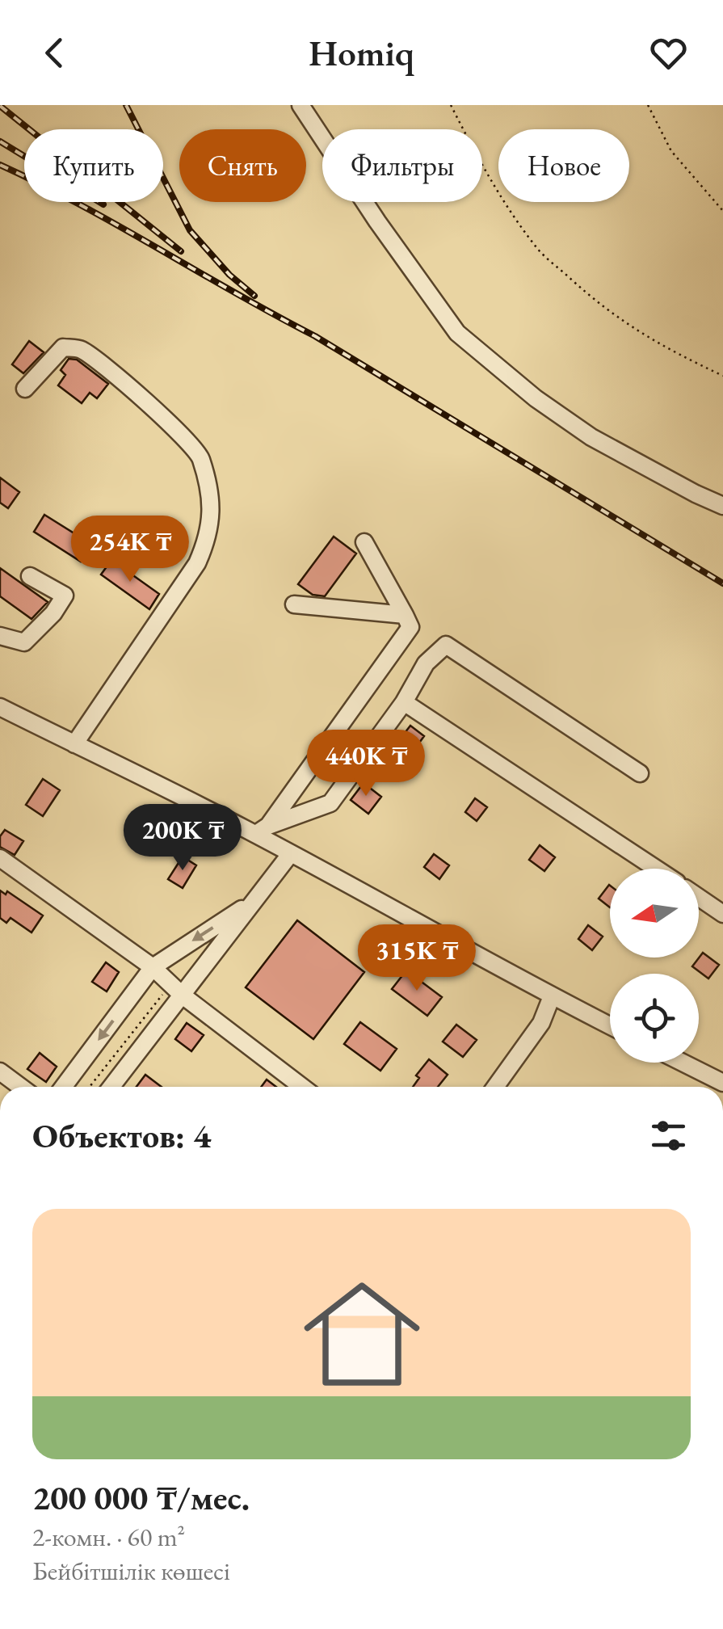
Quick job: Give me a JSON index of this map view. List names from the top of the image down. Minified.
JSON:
{"north":"left","page":{"header":"Homiq","chip":["Купить","Снять","Фильтры","Новое"],"price":["254K ₸","440K ₸","200K ₸","315K ₸"],"heading":"Объектов: 4","list":[{"name":"200 000 ₸/мес.","note":"2-комн. · 60 m² · Бейбітшілік көшесі"}]}}
